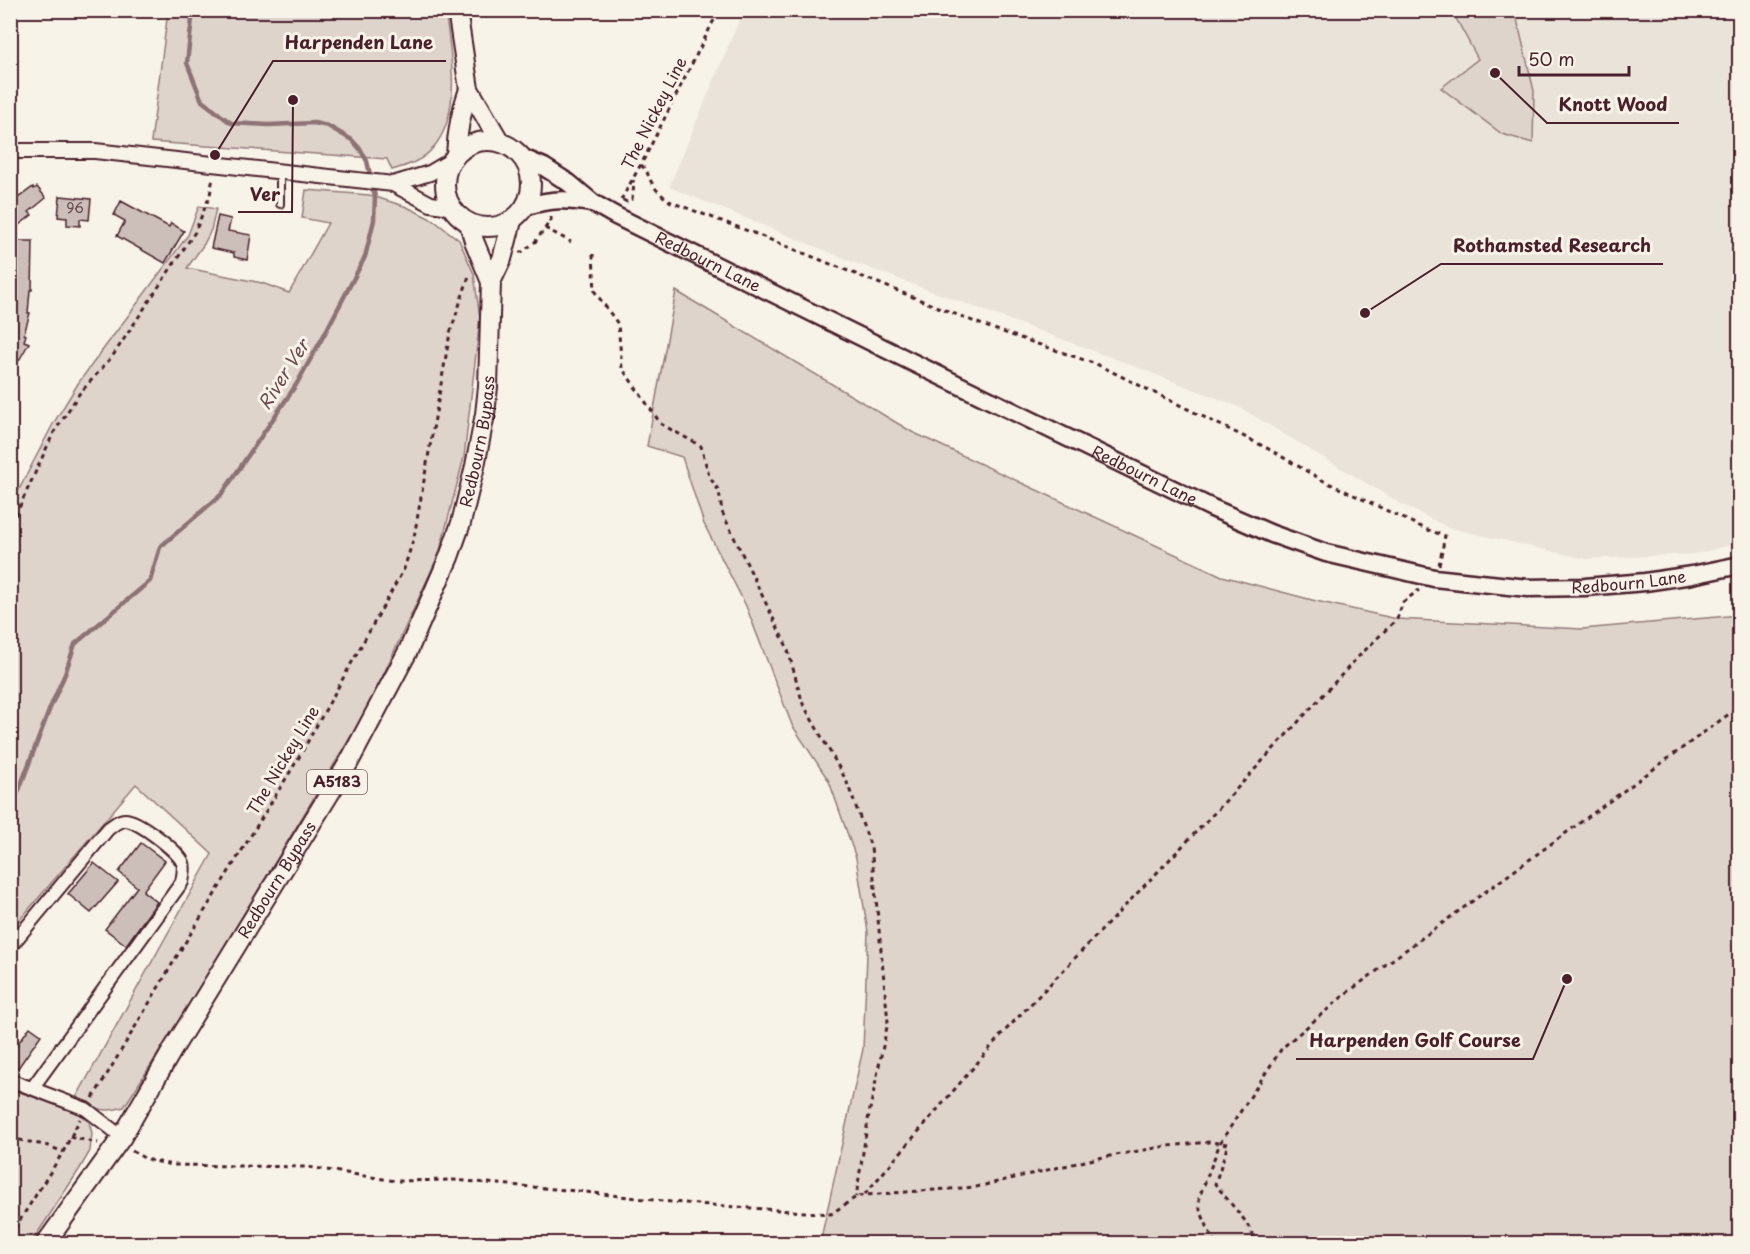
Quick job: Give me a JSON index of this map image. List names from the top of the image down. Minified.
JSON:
{"streets":{"main road":["Redbourn Lane","Redbourn Bypass","A5183"],"path":["The Nickey Line"]},"crossings":[["The Nickey Line","Redbourn Lane"],["Redbourn Lane","Redbourn Bypass"]],"water":["River Ver"],"places":["Knott Wood","Ver","Harpenden Lane","Rothamsted Research","Harpenden Golf Course"],"house_numbers":["96"],"scale_bar":"50 m"}
